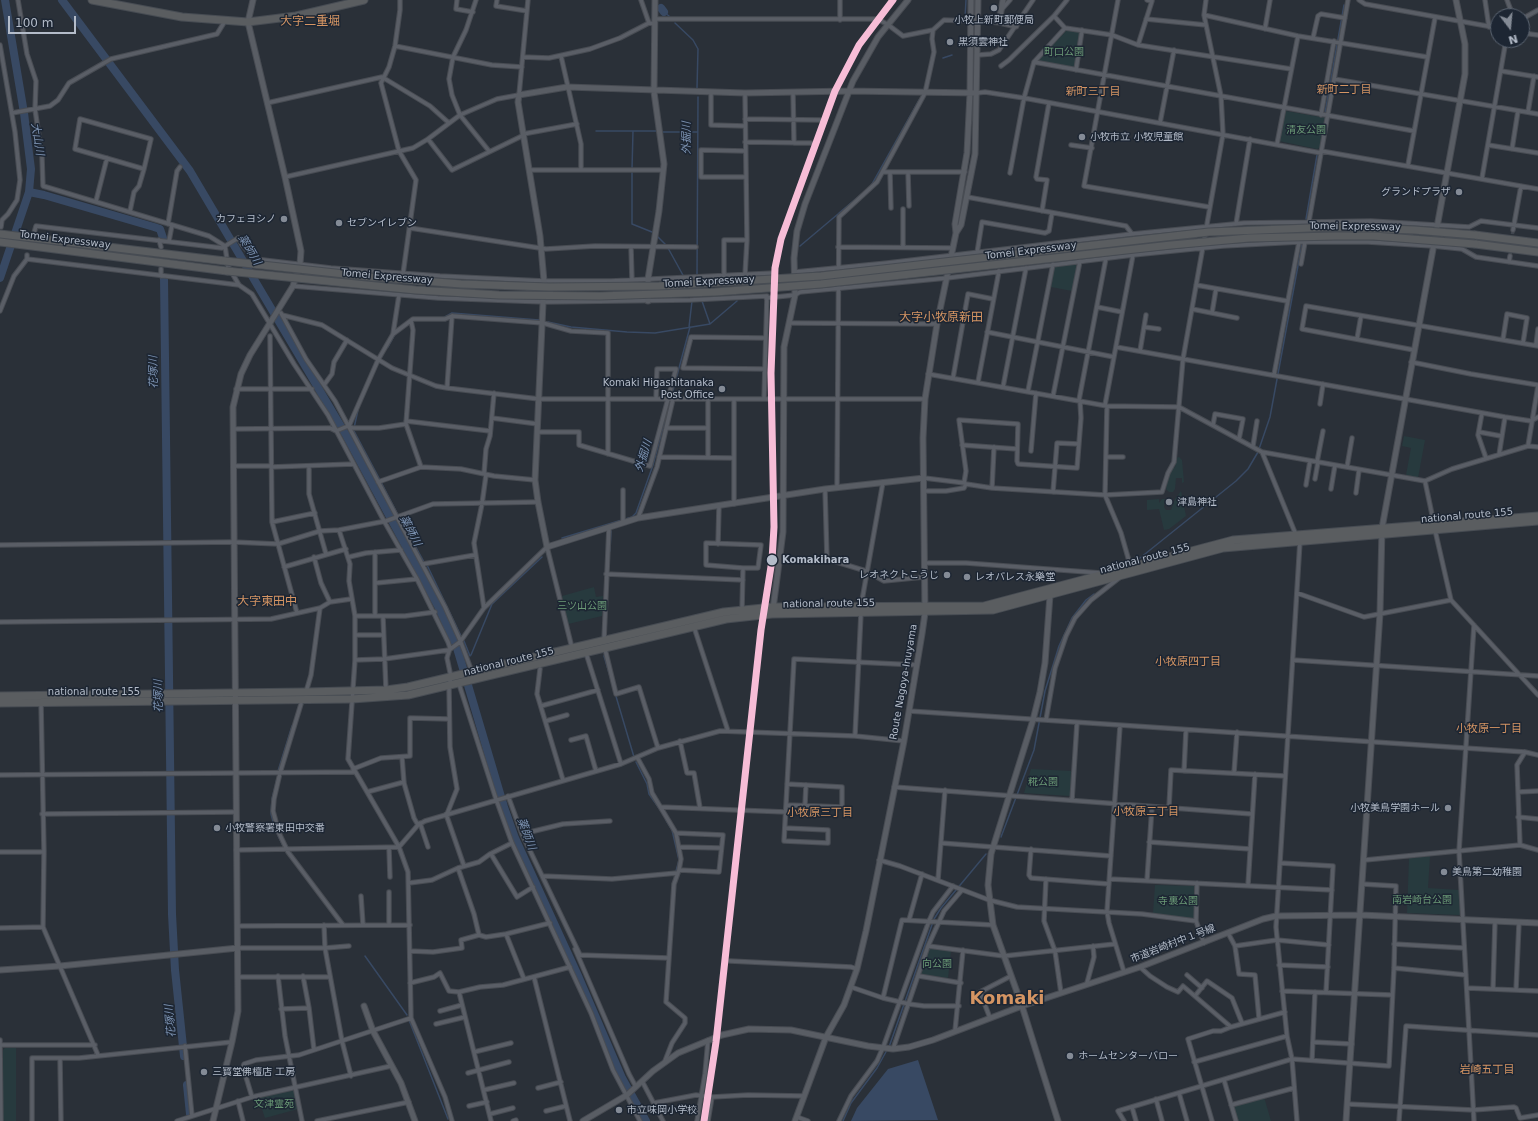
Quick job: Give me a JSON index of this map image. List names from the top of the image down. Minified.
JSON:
{"streets":{"highway":["Tomei Expressway","national route 155"],"street":["Route Nagoya-Inuyama","市道岩崎村中１号線"]},"crossings":[["national route 155","Route Nagoya-Inuyama"],["Route Nagoya-Inuyama","市道岩崎村中１号線"]],"districts":["大字二重堀","新町二丁目","新町三丁目","大字小牧原新田","大字東田中","小牧原四丁目","小牧原一丁目","小牧原二丁目","小牧原三丁目","Komaki","岩崎五丁目"],"water":["外掘川","大山川","薬師川","花塚川"],"parks":["町口公園","清友公園","三ツ山公園","糀公園","南岩崎台公園","寺裏公園","向公園","文津霊苑"],"places":["小牧上新町郵便局","黒須雲神社","小牧市立 小牧児童館","グランドプラザ","カフェヨシノ","セブンイレブン","Komaki Higashitanaka Post Office","津島神社","Komakihara","レオネクトこうじ","レオパレス永樂堂","小牧美鳥学園ホール","小牧警察署東田中交番","美鳥第二幼稚園","ホームセンターバロー","三寳堂佛檀店 工房","市立味岡小学校"],"scale_bar":"100 m","north":"bottom"}
